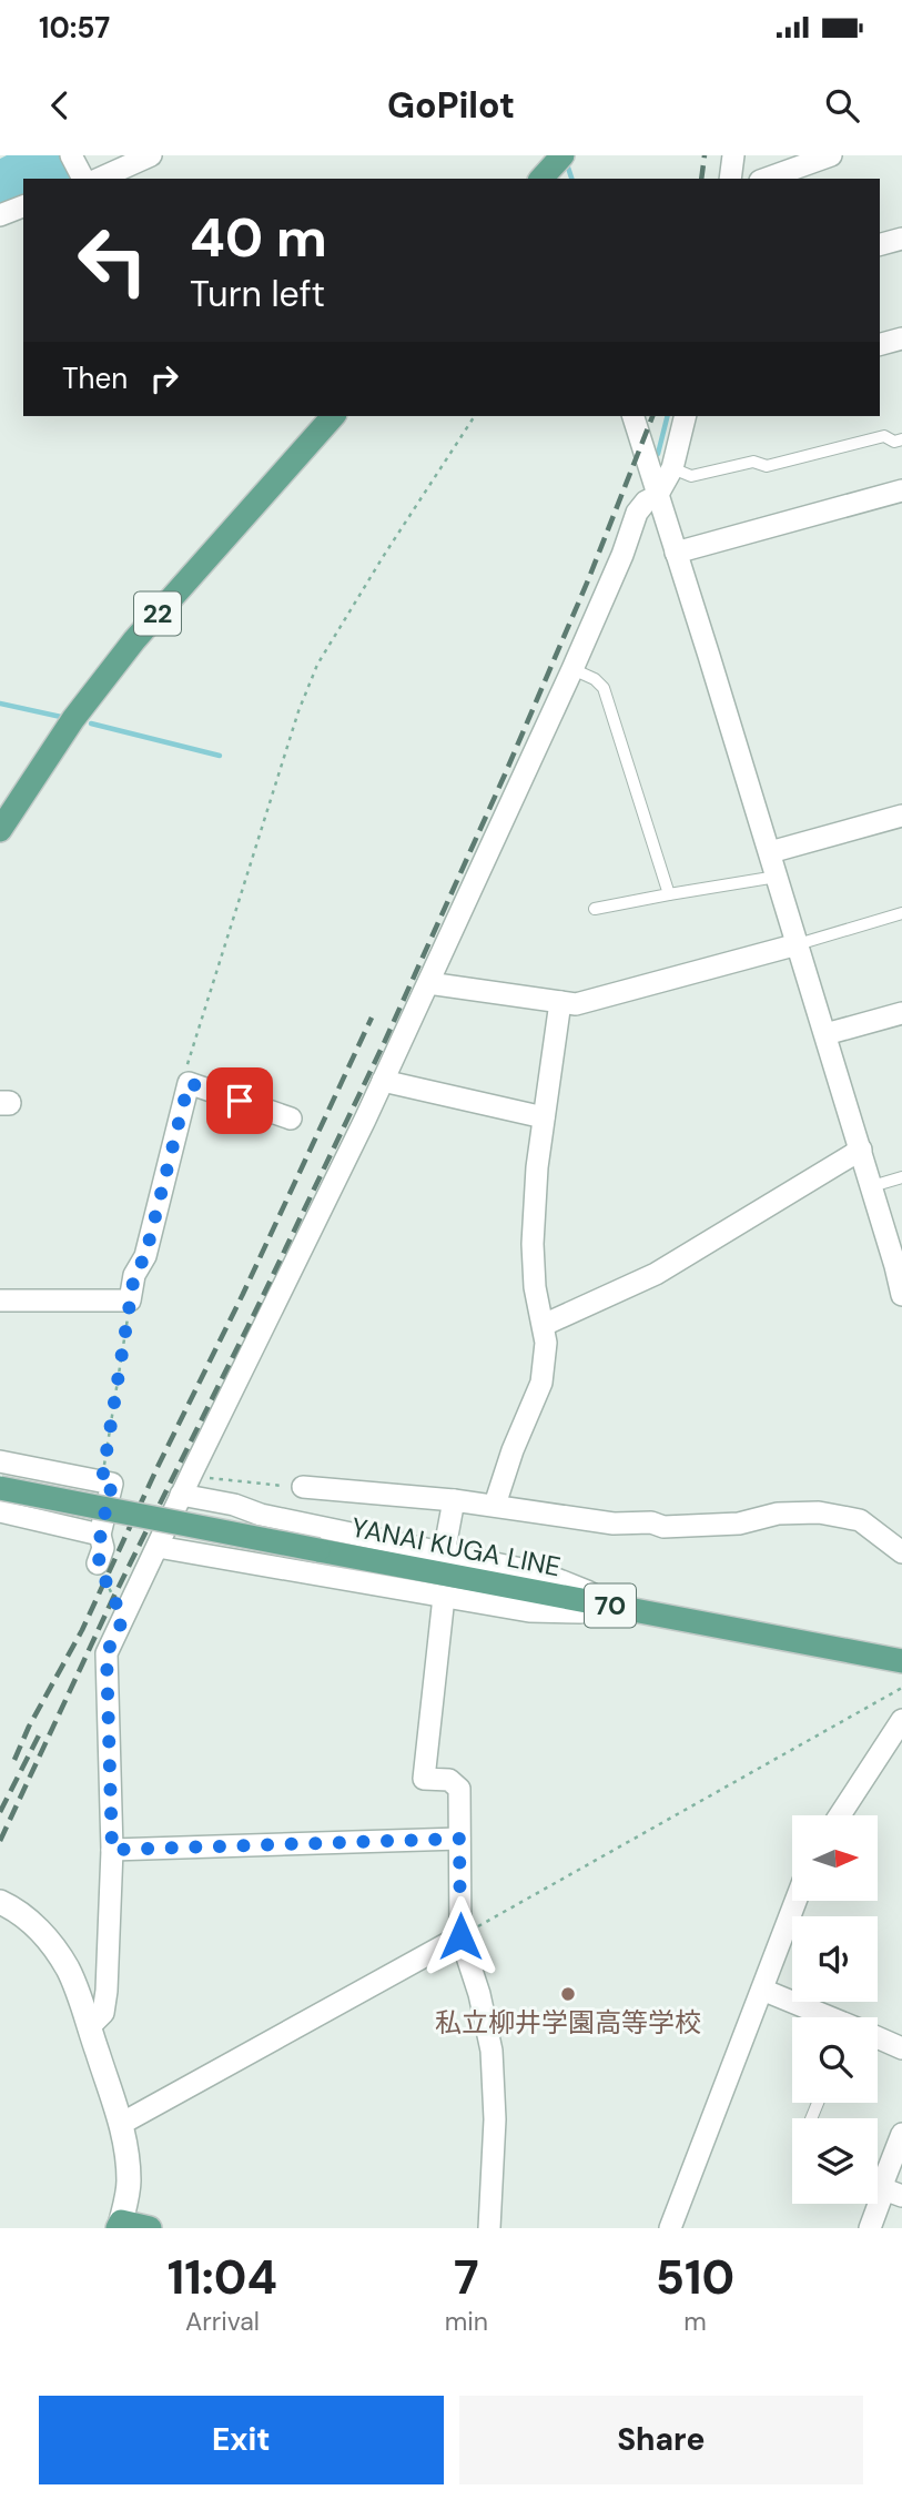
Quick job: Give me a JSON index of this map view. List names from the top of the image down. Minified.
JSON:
{"streets":{"main road":["22","YANAI KUGA LINE","70"]},"places":["私立柳井学園高等学校"],"north":"right","page":{"status":"10:57","header":"GoPilot","turn":["40 m","Turn left"],"then":"Then","eta":["11:04","Arrival","7","min","510","m"],"buttons":["Exit","Share"]}}
